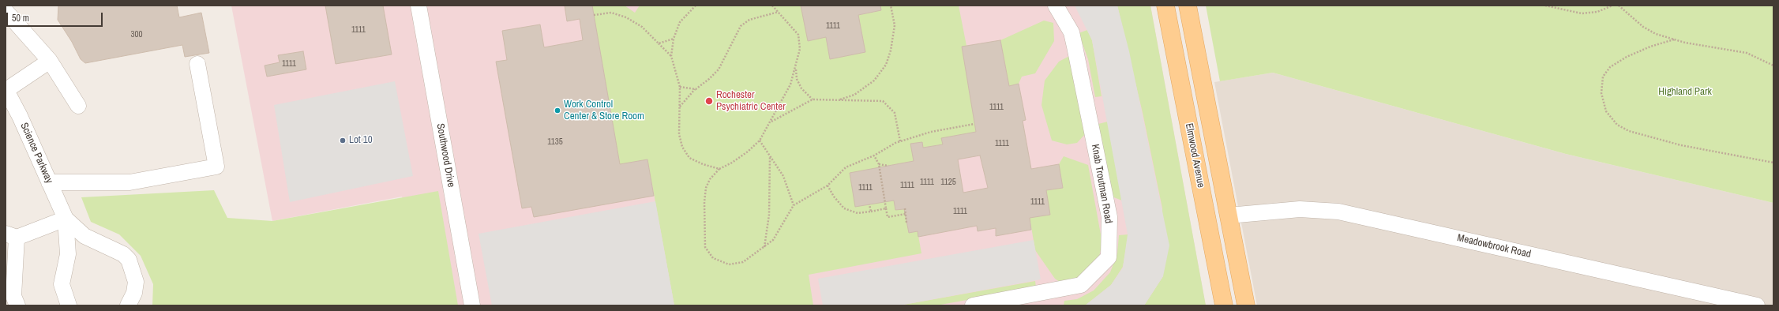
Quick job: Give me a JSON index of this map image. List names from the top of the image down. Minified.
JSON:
{"streets":{"main road":["Elmwood Avenue"],"street":["Science Parkway","Southwood Drive","Knab Troutman Road","Meadowbrook Road"]},"parks":["Highland Park"],"places":["Rochester Psychiatric Center","Work Control Center & Store Room","Lot 10"],"house_numbers":["1111","1111","300","1111","1111","1135","1111","1111","1125","1111","1111","1111","1111"],"scale_bar":"50 m"}
